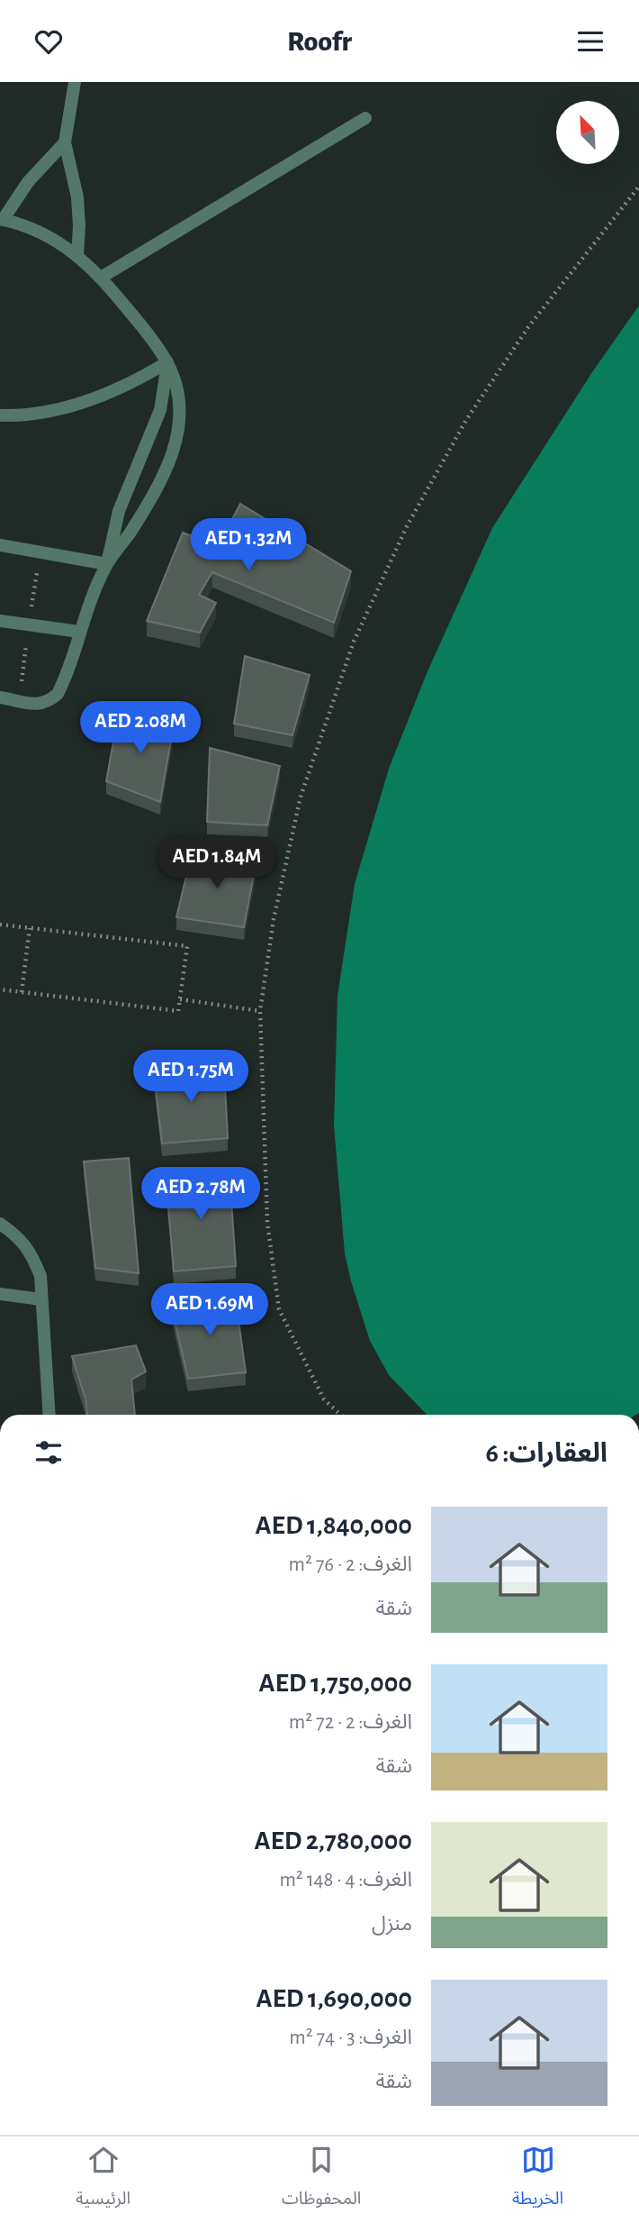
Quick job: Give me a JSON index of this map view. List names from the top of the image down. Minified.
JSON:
{"north":"top left","page":{"header":"Roofr","price":["AED 1.32M","AED 2.08M","AED 1.84M","AED 1.75M","AED 2.78M","AED 1.69M"],"heading":"العقارات: 6","list":[{"name":"AED 1,840,000","note":"الغرف: 2 · 76 m² · شقة"},{"name":"AED 1,750,000","note":"الغرف: 2 · 72 m² · شقة"},{"name":"AED 2,780,000","note":"الغرف: 4 · 148 m² · منزل"},{"name":"AED 1,690,000","note":"الغرف: 3 · 74 m² · شقة"}],"tabs":["الخريطة","المحفوظات","الرئيسية"]}}
